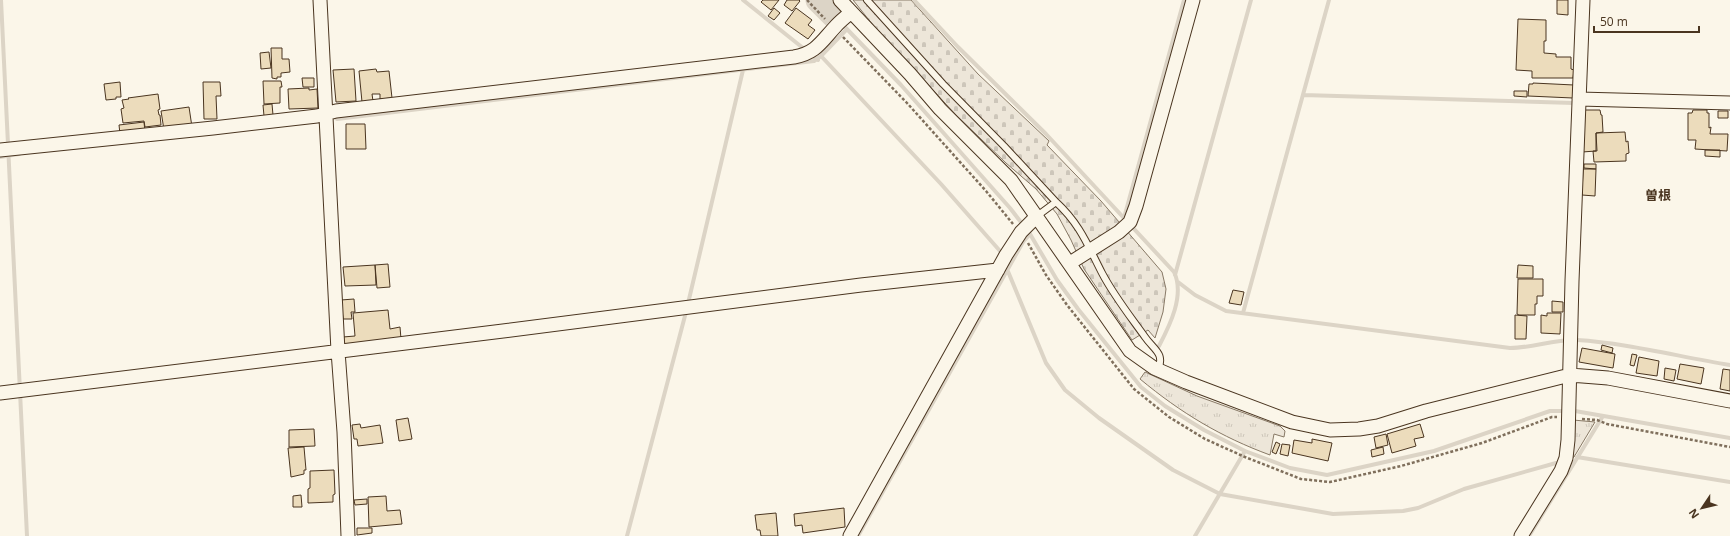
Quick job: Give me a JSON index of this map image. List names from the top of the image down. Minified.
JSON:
{"districts":["曽根"],"scale_bar":"50 m","north":"bottom left"}
